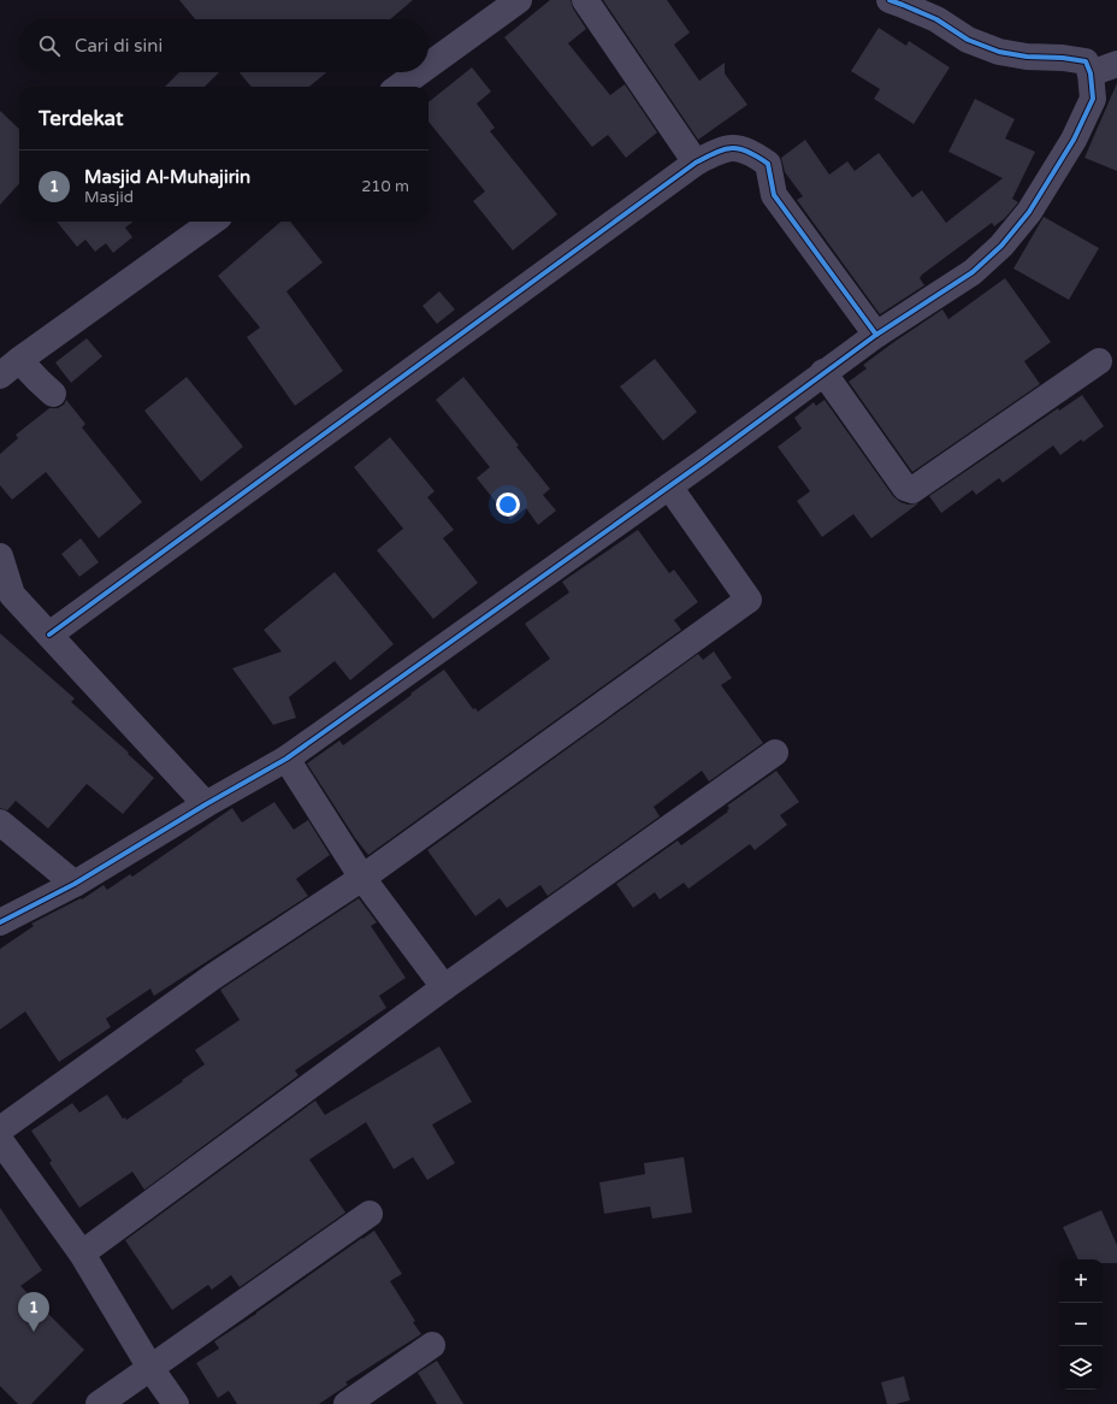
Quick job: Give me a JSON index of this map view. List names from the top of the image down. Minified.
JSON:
{"page":{"search":"Cari di sini","heading":"Terdekat","list":[{"mark":"1","name":"Masjid Al-Muhajirin","note":"Masjid","value":"210 m"}],"map_buttons":["+","−"],"pins":"1"}}
